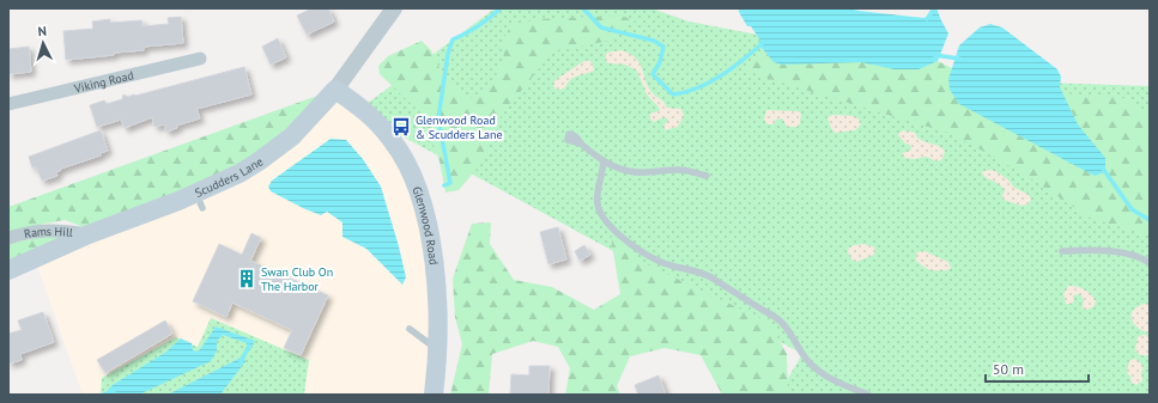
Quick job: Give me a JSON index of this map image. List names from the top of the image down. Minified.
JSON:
{"streets":{"main road":["Scudders Lane","Glenwood Road"],"street":["Viking Road","Rams Hill"]},"crossings":[["Scudders Lane","Glenwood Road"],["Scudders Lane","Rams Hill"]],"places":{"bus stop":["Glenwood Road & Scudders Lane"],"building":["Swan Club On The Harbor"]},"scale_bar":"50 m","north":"top"}
